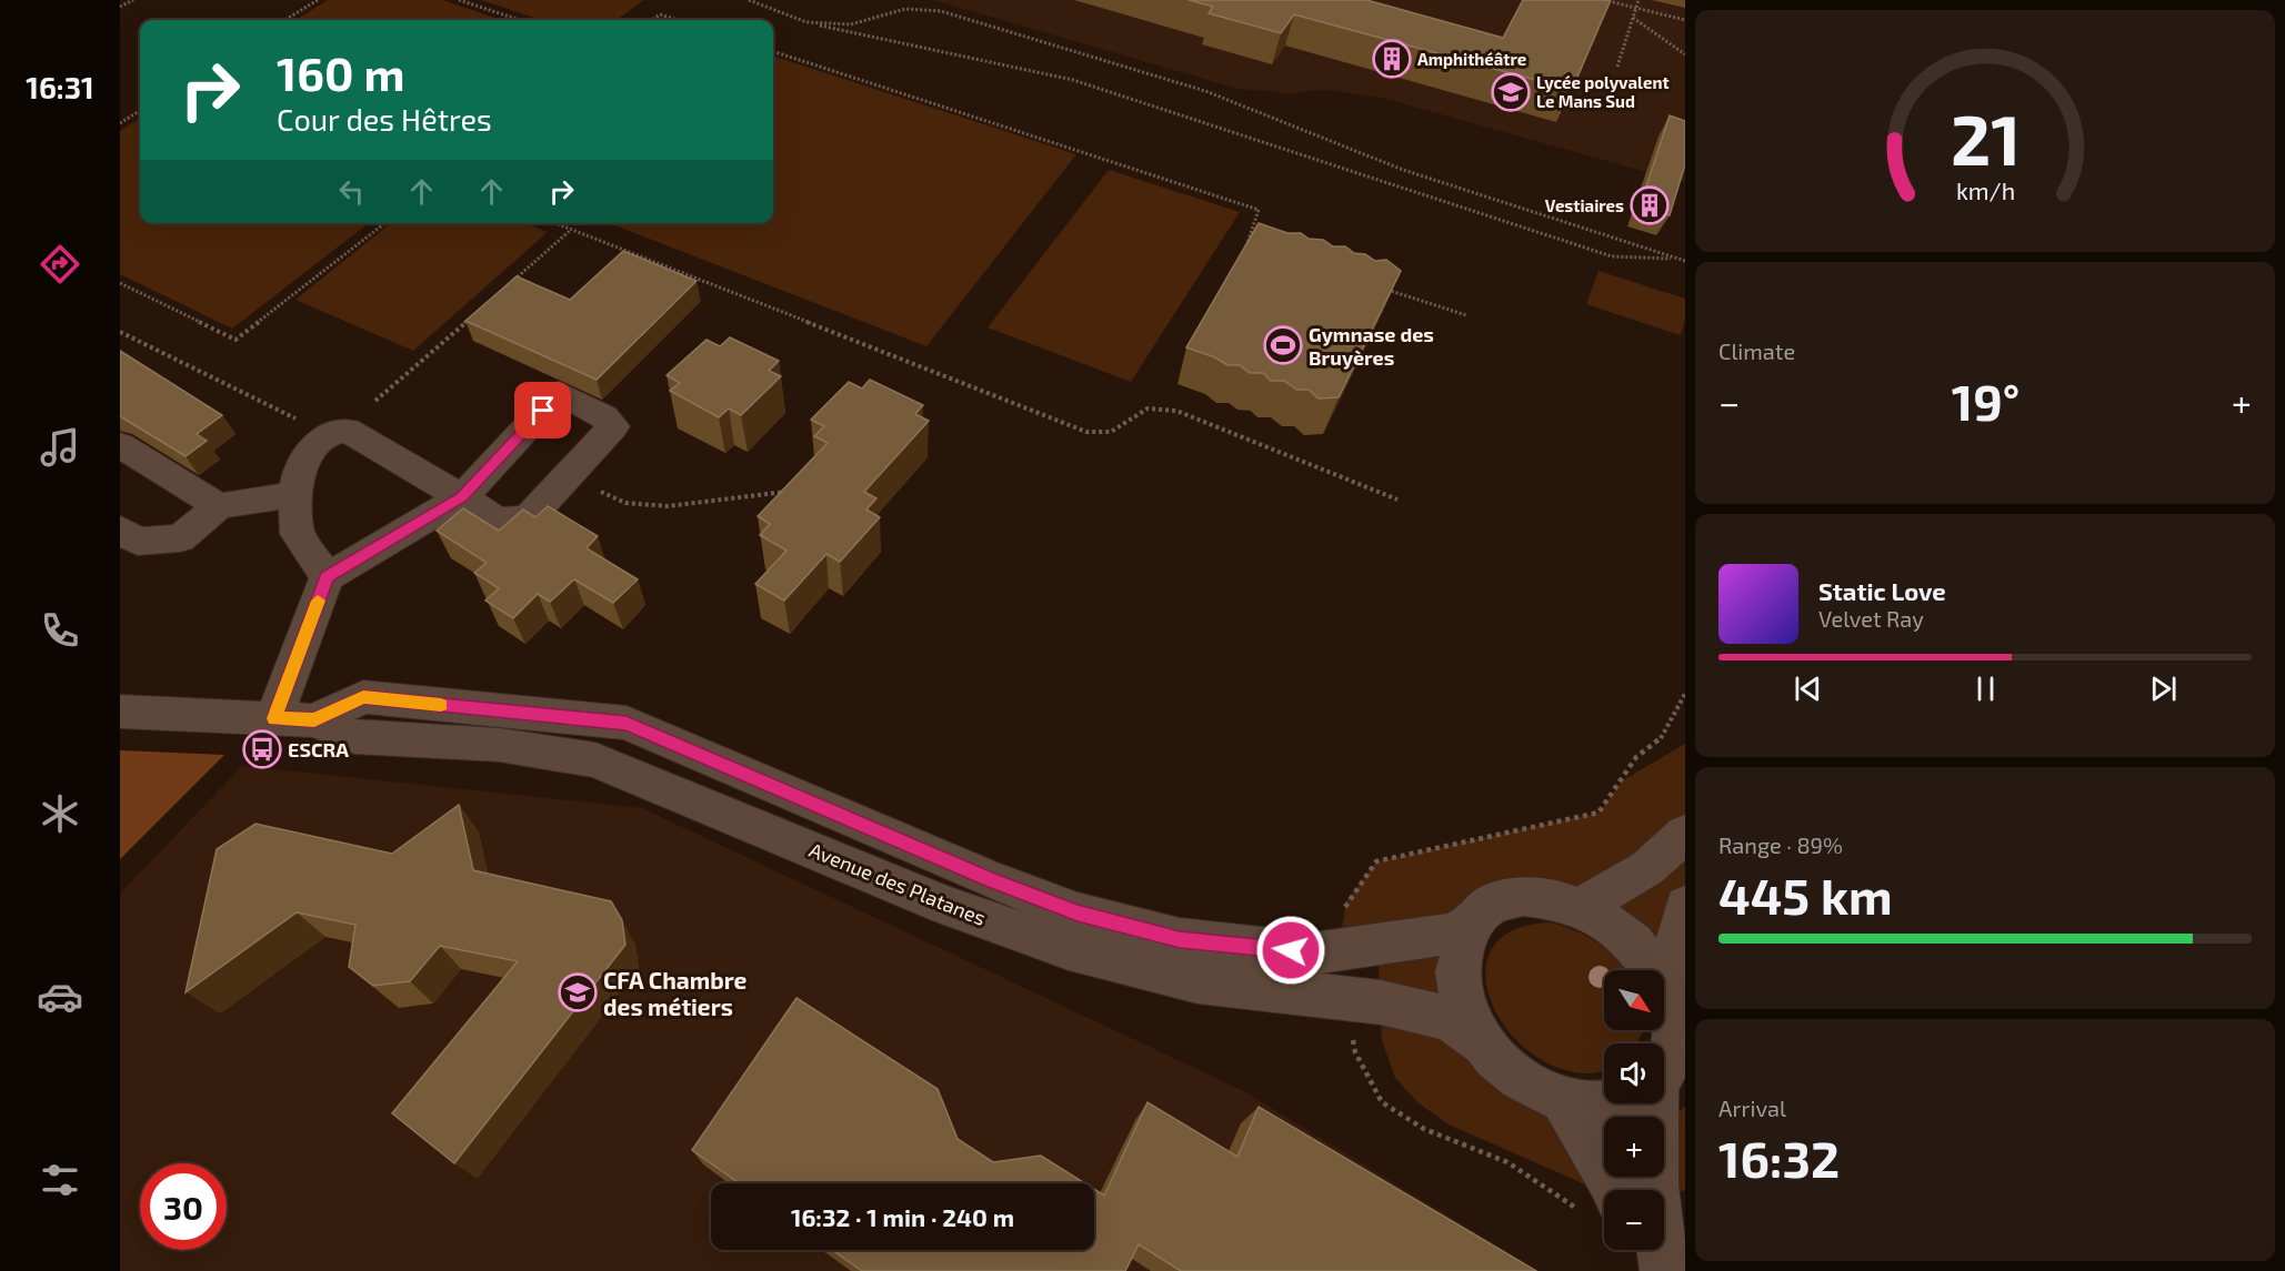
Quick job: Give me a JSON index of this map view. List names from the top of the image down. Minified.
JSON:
{"streets":{"street":["Avenue des Platanes"]},"places":{"building":["Amphithéâtre","Vestiaires"],"school or university":["Lycée polyvalent Le Mans Sud","CFA Chambre des métiers"],"sports":["Gymnase des Bruyères"],"bus stop":["ESCRA"]},"north":"bottom right","page":{"tabs":"16:31","turn":["160 m","Cour des Hêtres"],"tile":["Climate",["Range · 89%","445 km"],["Arrival","16:32"]],"heat":["−","19°","+"],"song":["Static Love","Velvet Ray"],"map_buttons":["+","−"],"limit":"30","trip":"16:32 · 1 min · 240 m","gauge":["21","km/h"]}}
